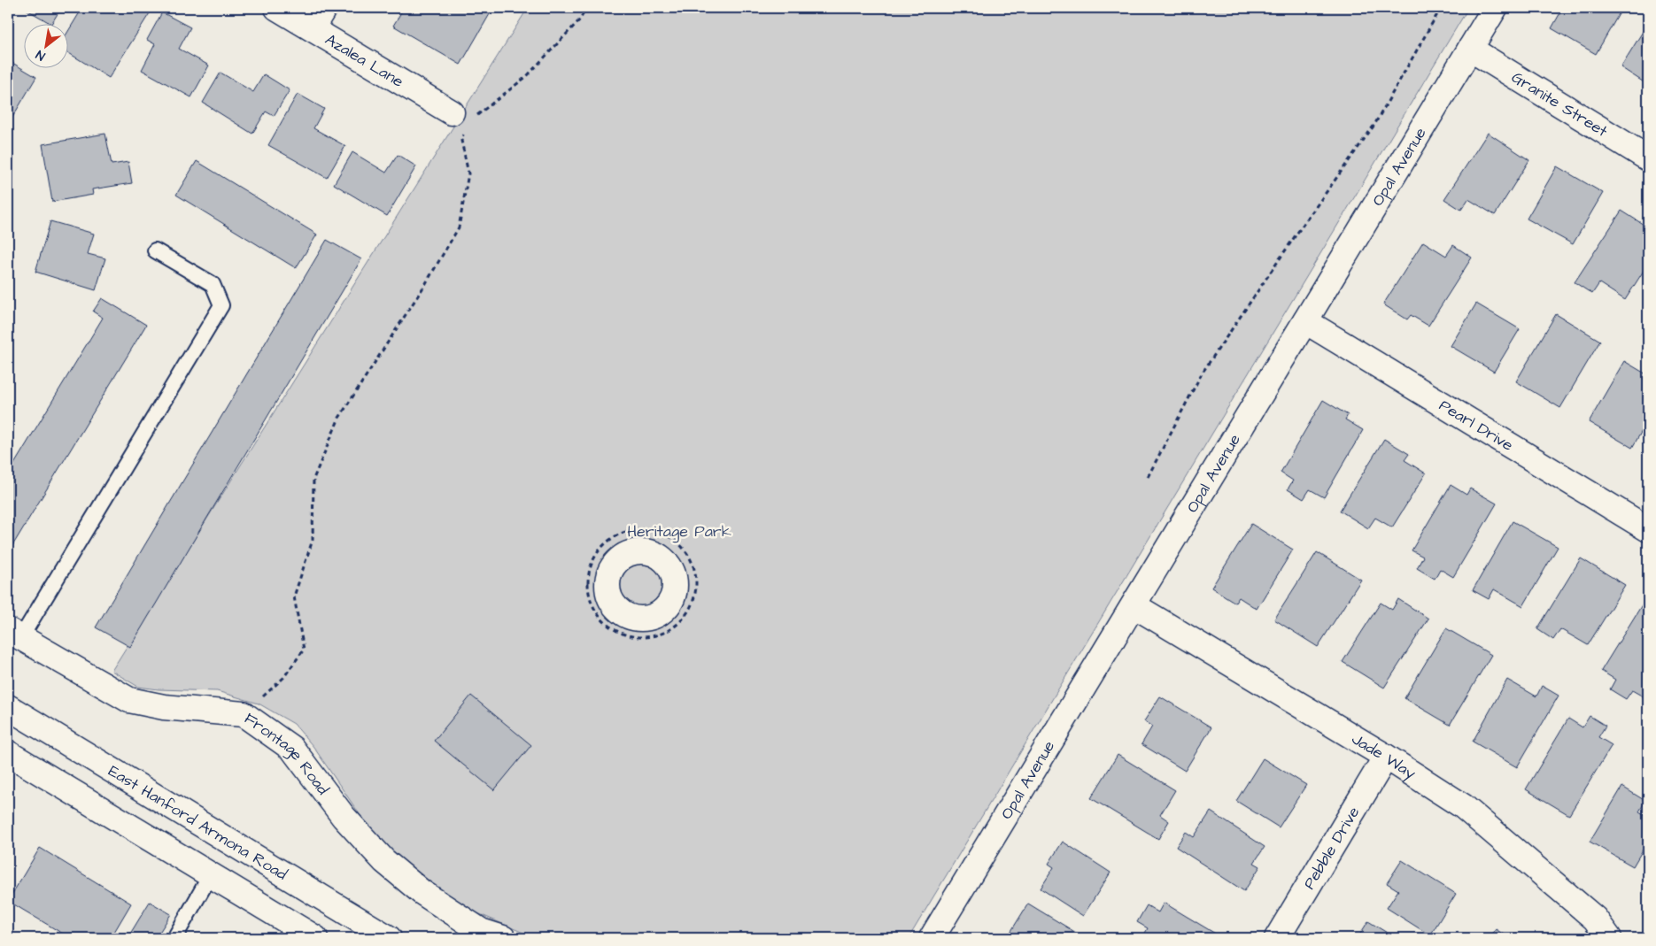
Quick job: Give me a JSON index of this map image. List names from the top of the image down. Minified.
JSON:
{"streets":{"street":["Azalea Lane","Granite Street","Opal Avenue","Pearl Drive","Jade Way","Frontage Road","East Hanford Armona Road","Pebble Drive"]},"crossings":[["Granite Street","Opal Avenue"],["Opal Avenue","Pearl Drive"],["Opal Avenue","Jade Way"],["Jade Way","Pebble Drive"]],"parks":["Heritage Park"],"north":"bottom left"}
